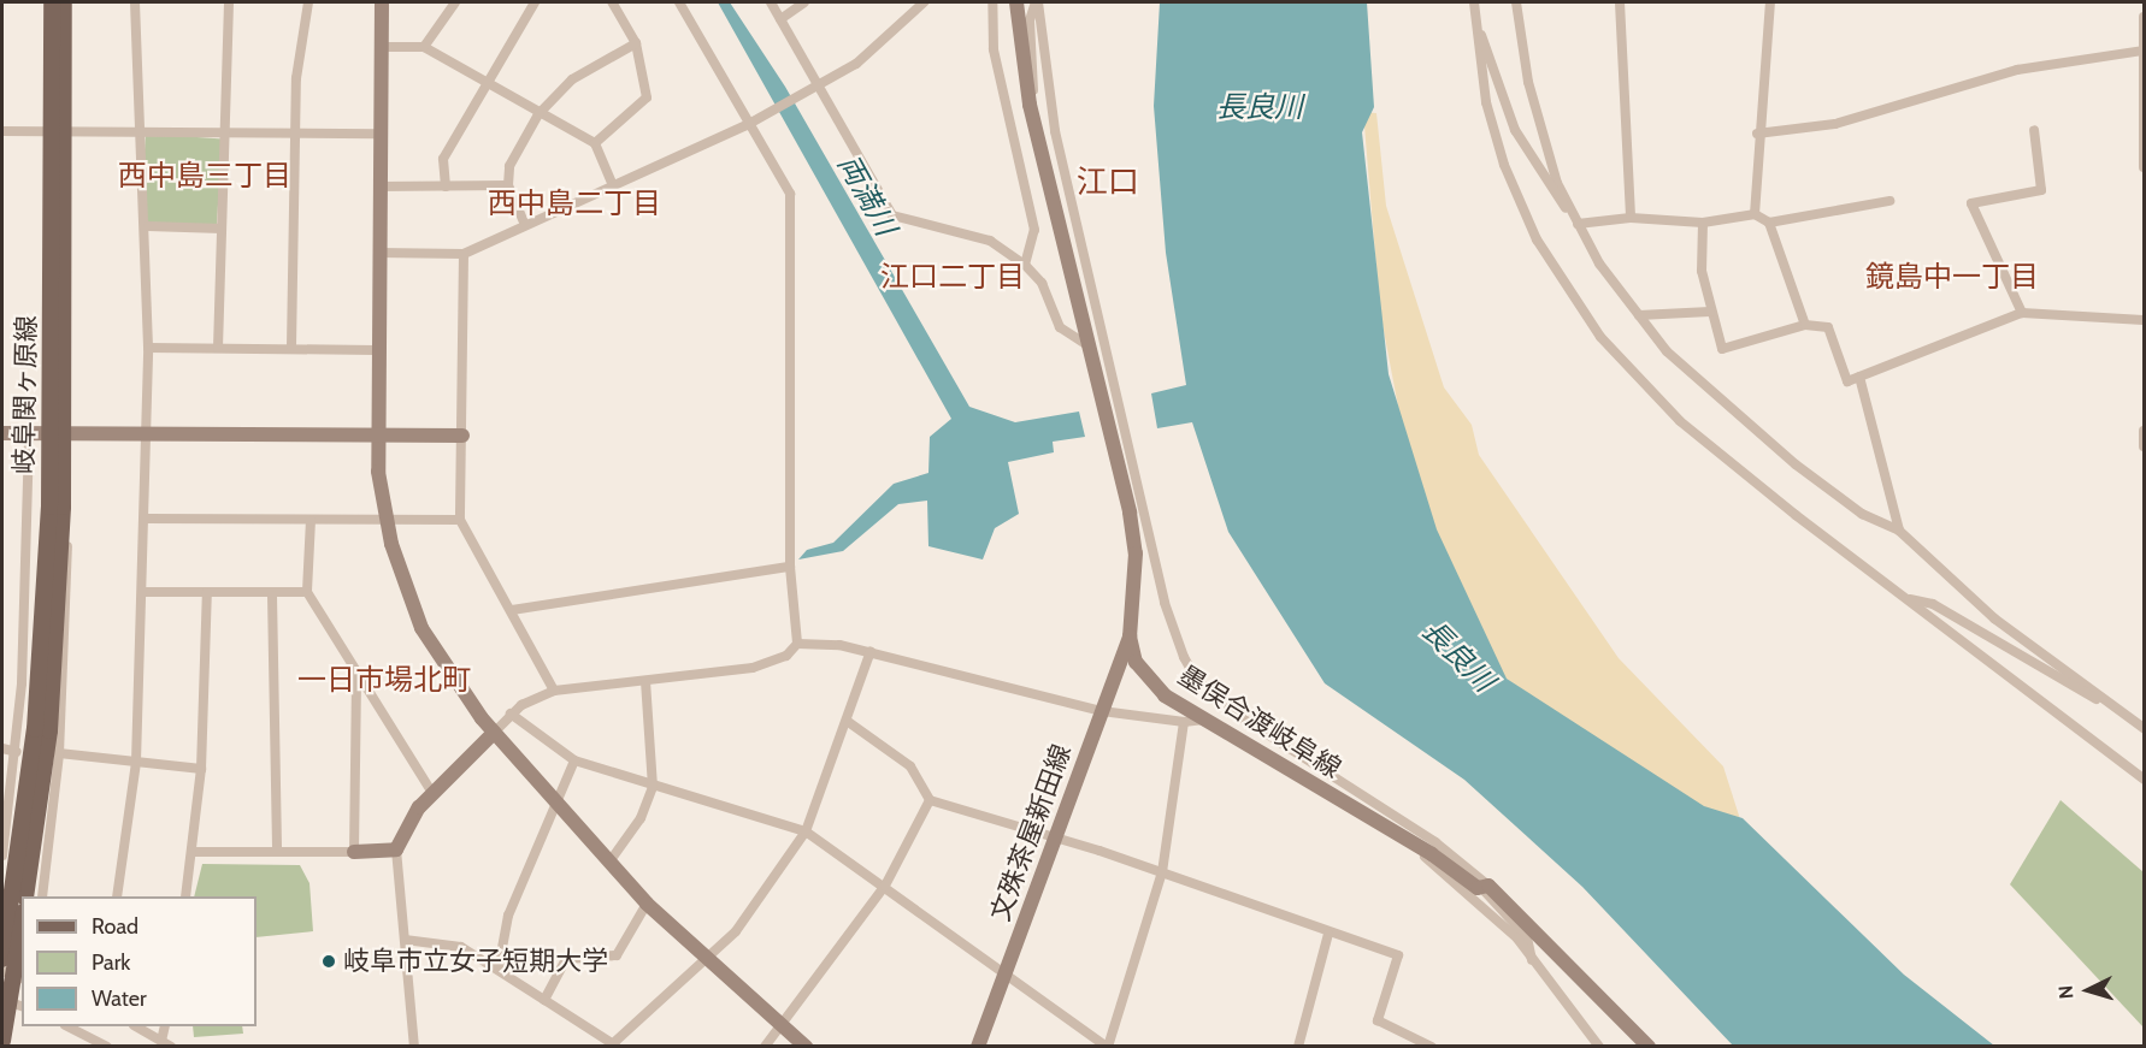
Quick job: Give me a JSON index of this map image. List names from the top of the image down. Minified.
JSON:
{"streets":{"main road":["岐阜関ヶ原線"],"street":["墨俣合渡岐阜線","文殊茶屋新田線"]},"crossings":[["墨俣合渡岐阜線","文殊茶屋新田線"]],"districts":["西中島三丁目","江口","西中島二丁目","江口二丁目","鏡島中一丁目","一日市場北町"],"water":["長良川","両満川"],"places":["岐阜市立女子短期大学"],"legend":["Road","Park","Water"],"north":"left"}
